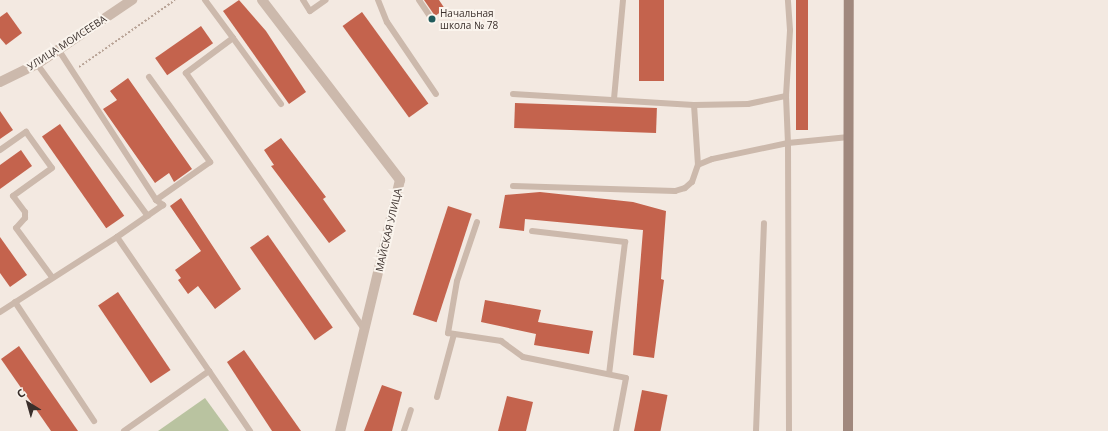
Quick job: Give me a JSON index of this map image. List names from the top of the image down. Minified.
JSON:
{"streets":{"street":["УЛИЦА МОИСЕЕВА","МАЙСКАЯ УЛИЦА"]},"places":["Начальная школа № 78"],"north":"top left"}
